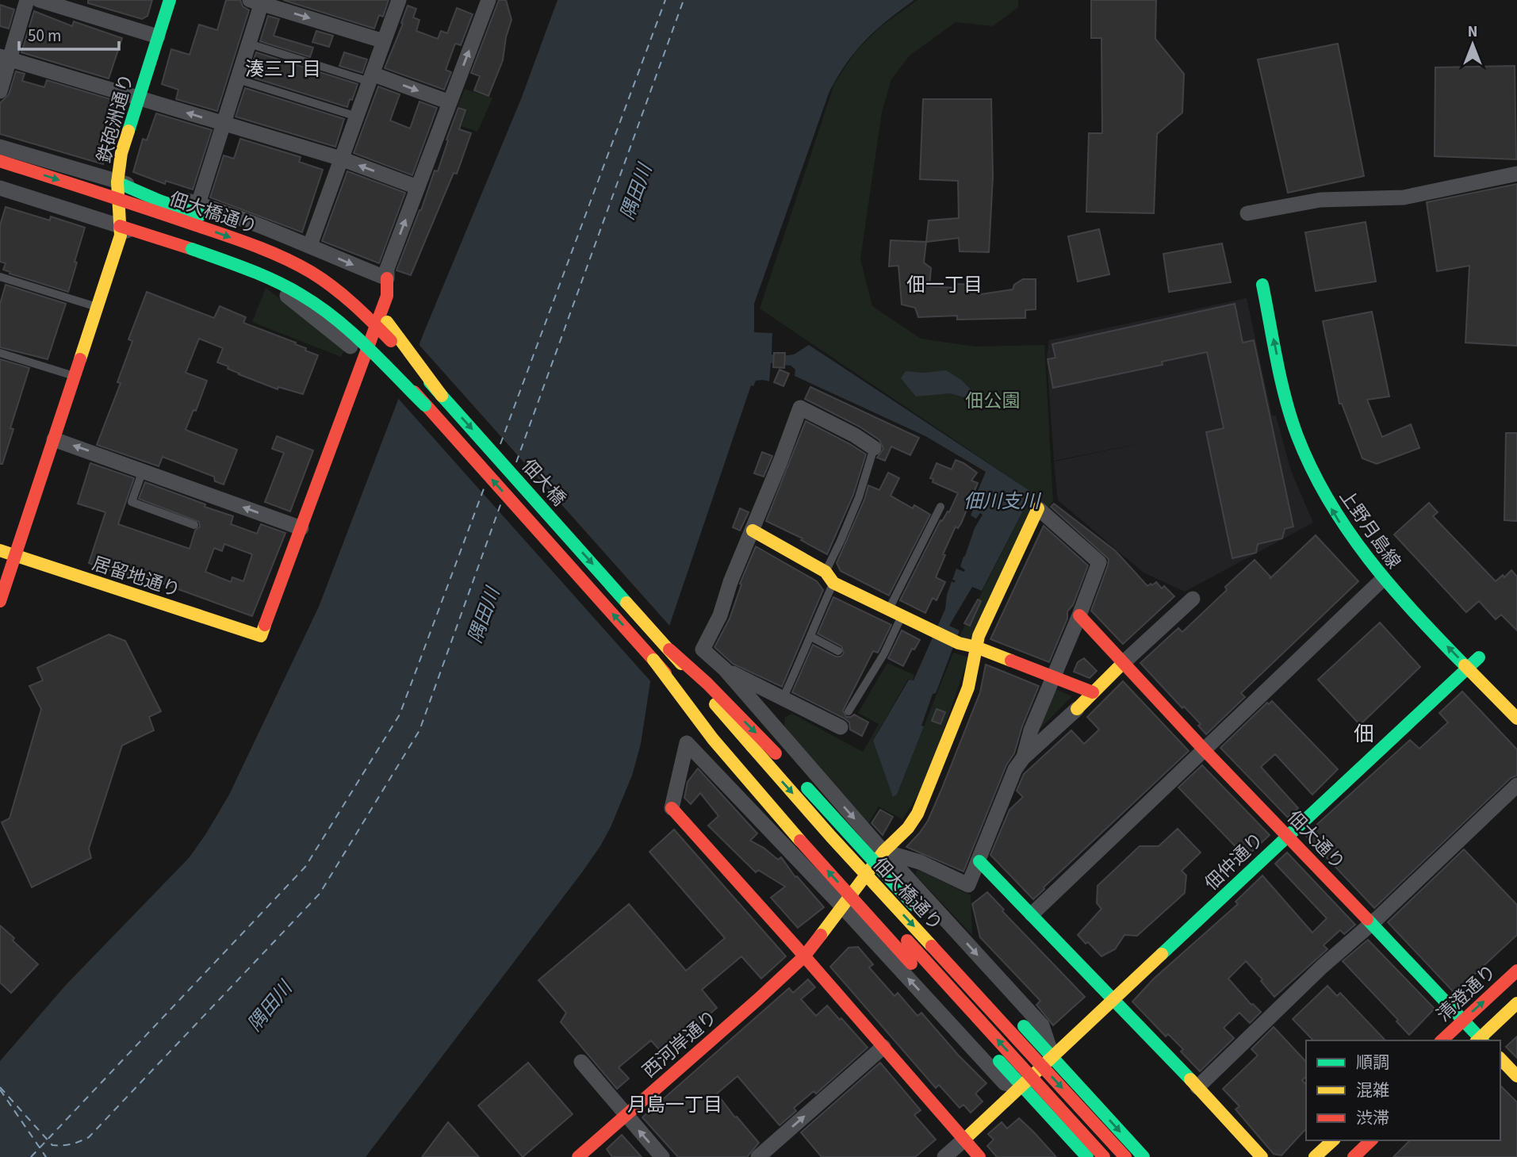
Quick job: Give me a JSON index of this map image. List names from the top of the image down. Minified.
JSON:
{"streets":{"main road":["鉄砲洲通り","佃大橋通り","佃大橋","上野月島線","居留地通り","佃大通り","佃仲通り","清澄通り","西河岸通り"]},"crossings":[["鉄砲洲通り","居留地通り"],["佃大橋通り","佃大橋"],["上野月島線","佃仲通り"],["佃大通り","佃仲通り"],["佃大通り","清澄通り"]],"one_way":["上野月島線"],"districts":["湊三丁目","佃一丁目","佃","月島一丁目"],"water":["隅田川","佃川支川"],"parks":["佃公園"],"legend":["順調","混雑","渋滞"],"scale_bar":"50 m","north":"top"}
